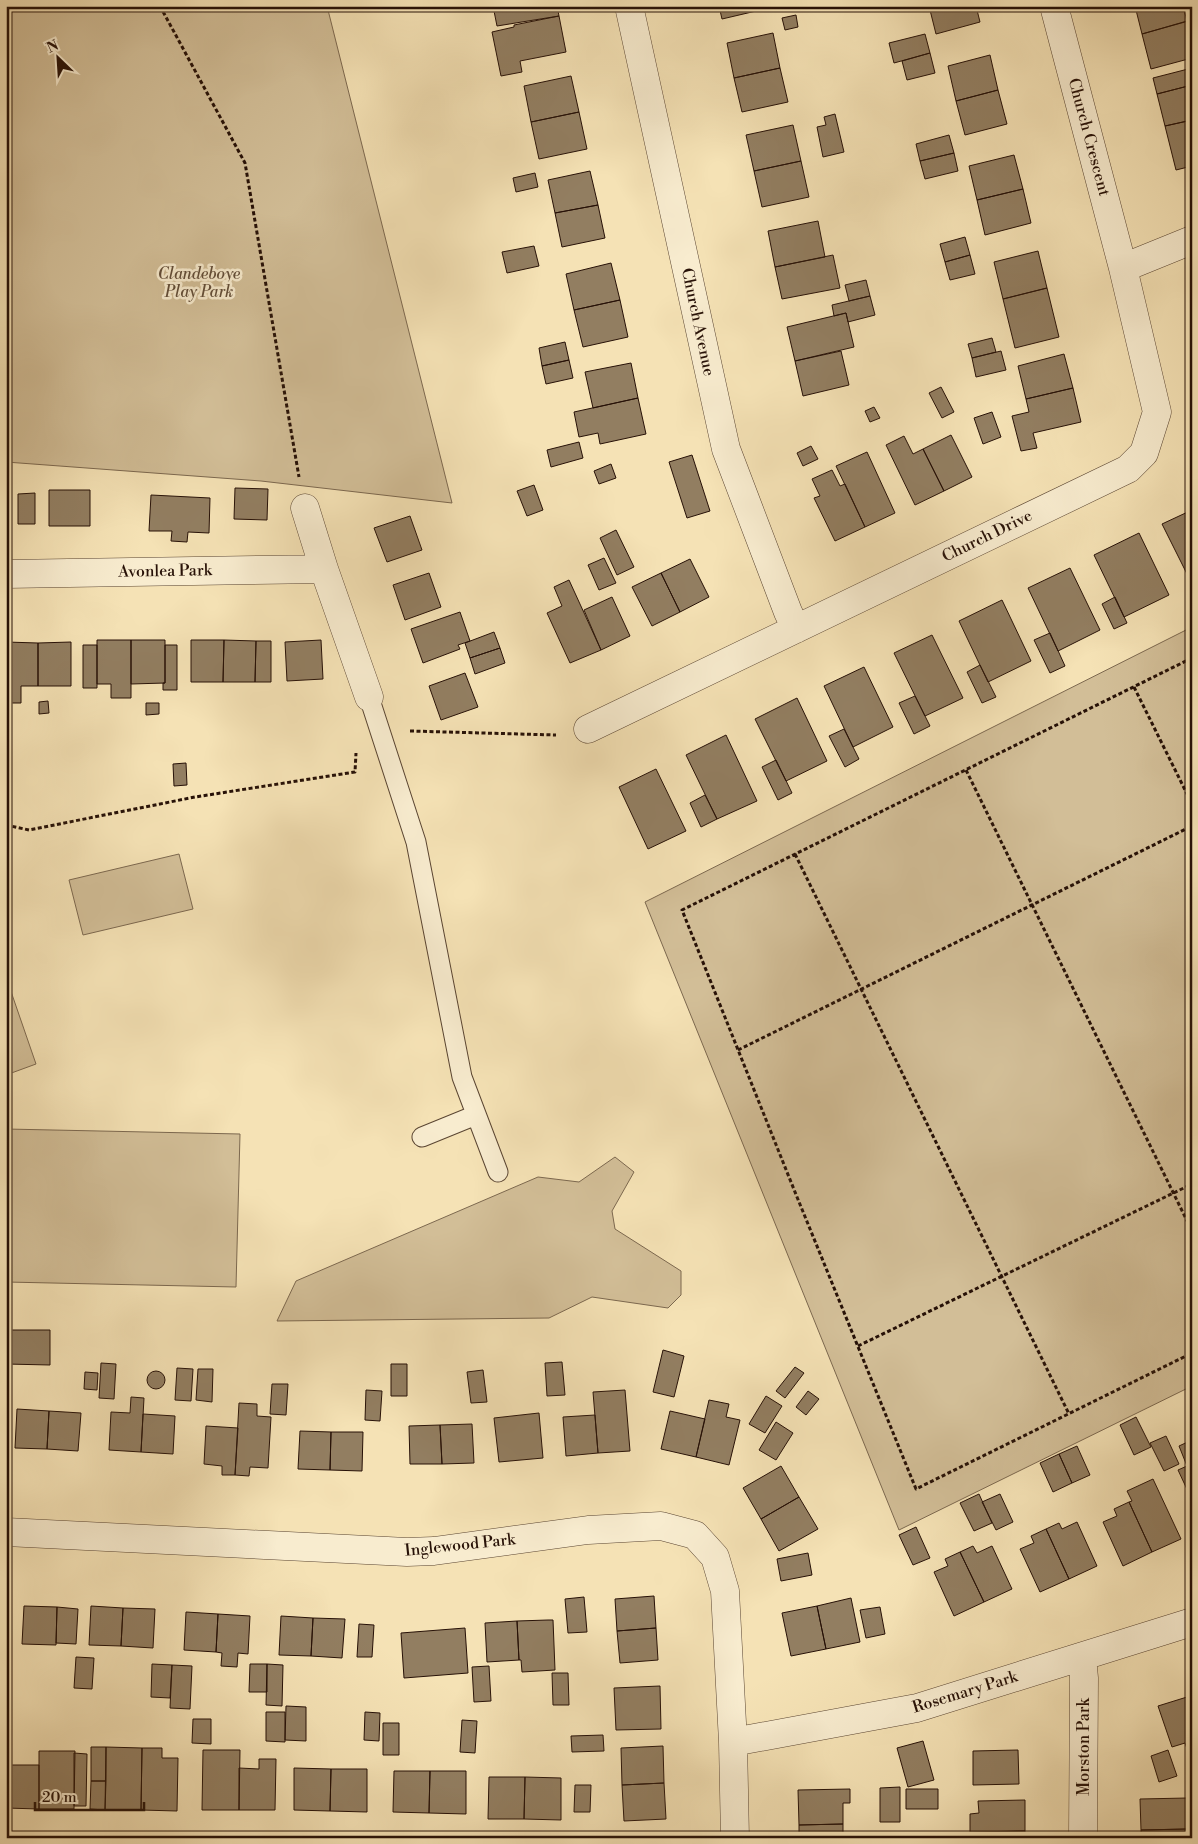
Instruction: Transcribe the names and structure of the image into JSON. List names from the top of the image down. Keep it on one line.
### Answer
{"streets":{"street":["Church Crescent","Church Avenue","Church Drive","Avonlea Park","Inglewood Park","Rosemary Park","Morston Park"]},"crossings":[["Church Crescent","Church Drive"],["Church Avenue","Church Drive"],["Inglewood Park","Rosemary Park"],["Rosemary Park","Morston Park"]],"parks":["Clandeboye Play Park"],"scale_bar":"20 m","north":"top left"}
